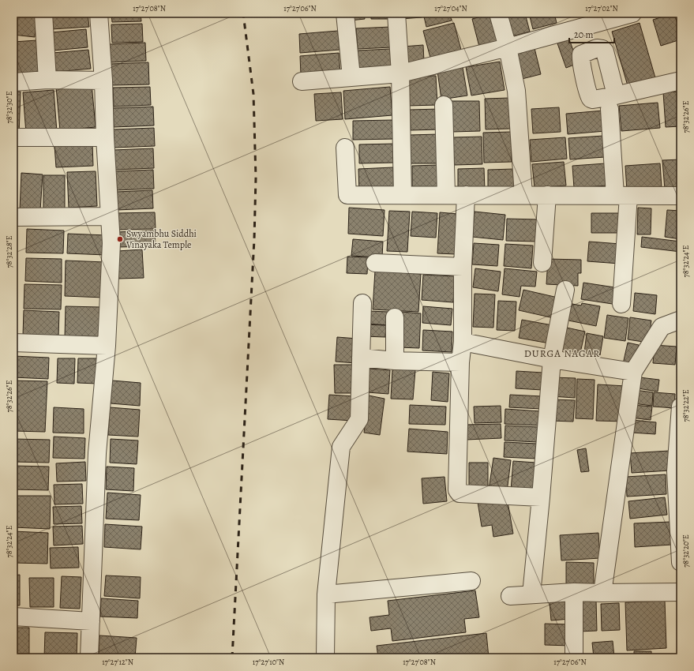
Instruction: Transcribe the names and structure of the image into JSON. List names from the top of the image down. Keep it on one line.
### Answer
{"districts":["DURGA NAGAR"],"places":["Swyambhu Siddhi Vinayaka Temple"],"scale_bar":"20 m","coordinates":["17°27'08\"N","17°27'06\"N","17°27'04\"N","17°27'02\"N","78°32'30\"E","78°32'26\"E","78°32'28\"E","78°32'24\"E","78°32'22\"E","78°32'20\"E","17°27'12\"N","17°27'10\"N"]}
